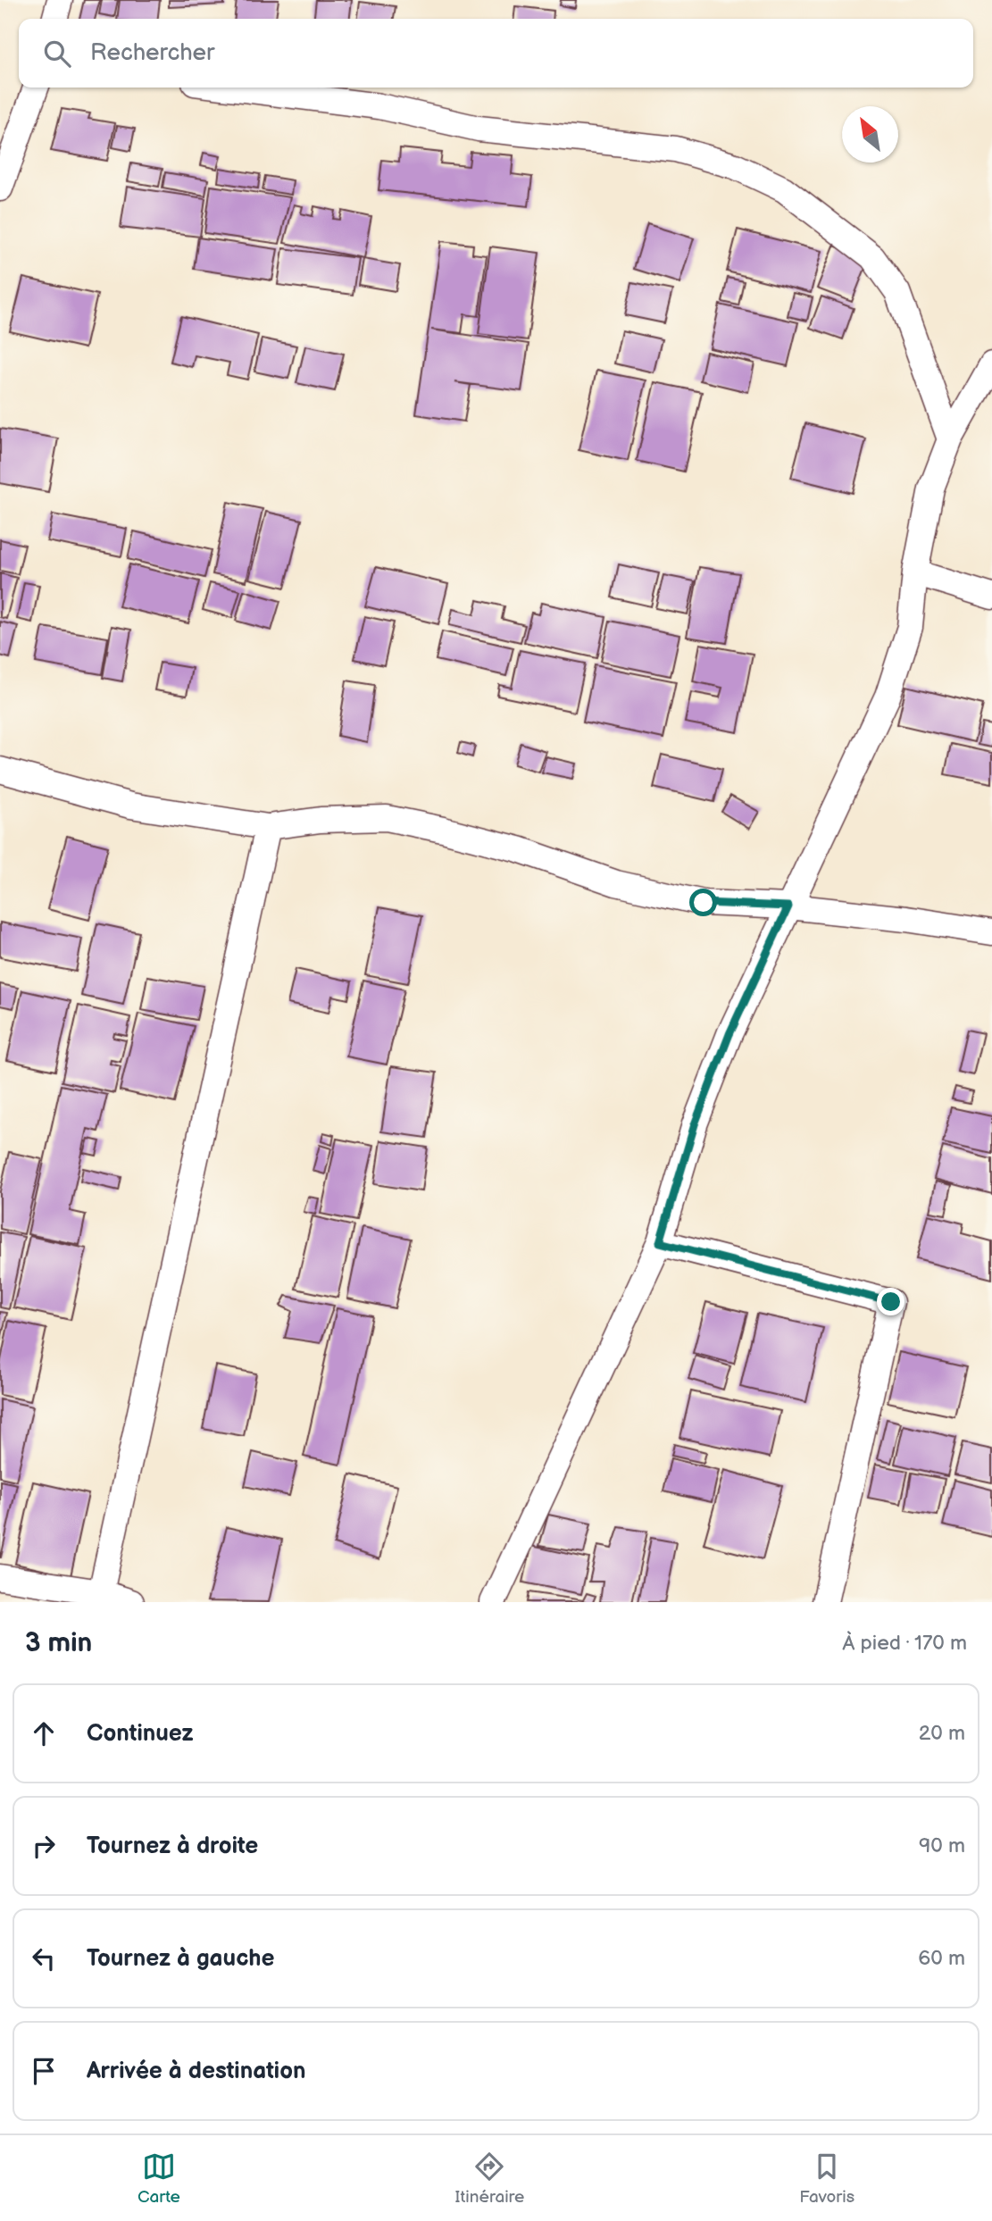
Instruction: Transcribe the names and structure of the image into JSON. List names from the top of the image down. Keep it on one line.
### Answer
{"north":"top left","page":{"search":"Rechercher","heading":["3 min","À pied · 170 m"],"list":[["Continuez","20 m"],["Tournez à droite","90 m"],["Tournez à gauche","60 m"],"Arrivée à destination"],"nav":["Carte","Itinéraire","Favoris"]}}
